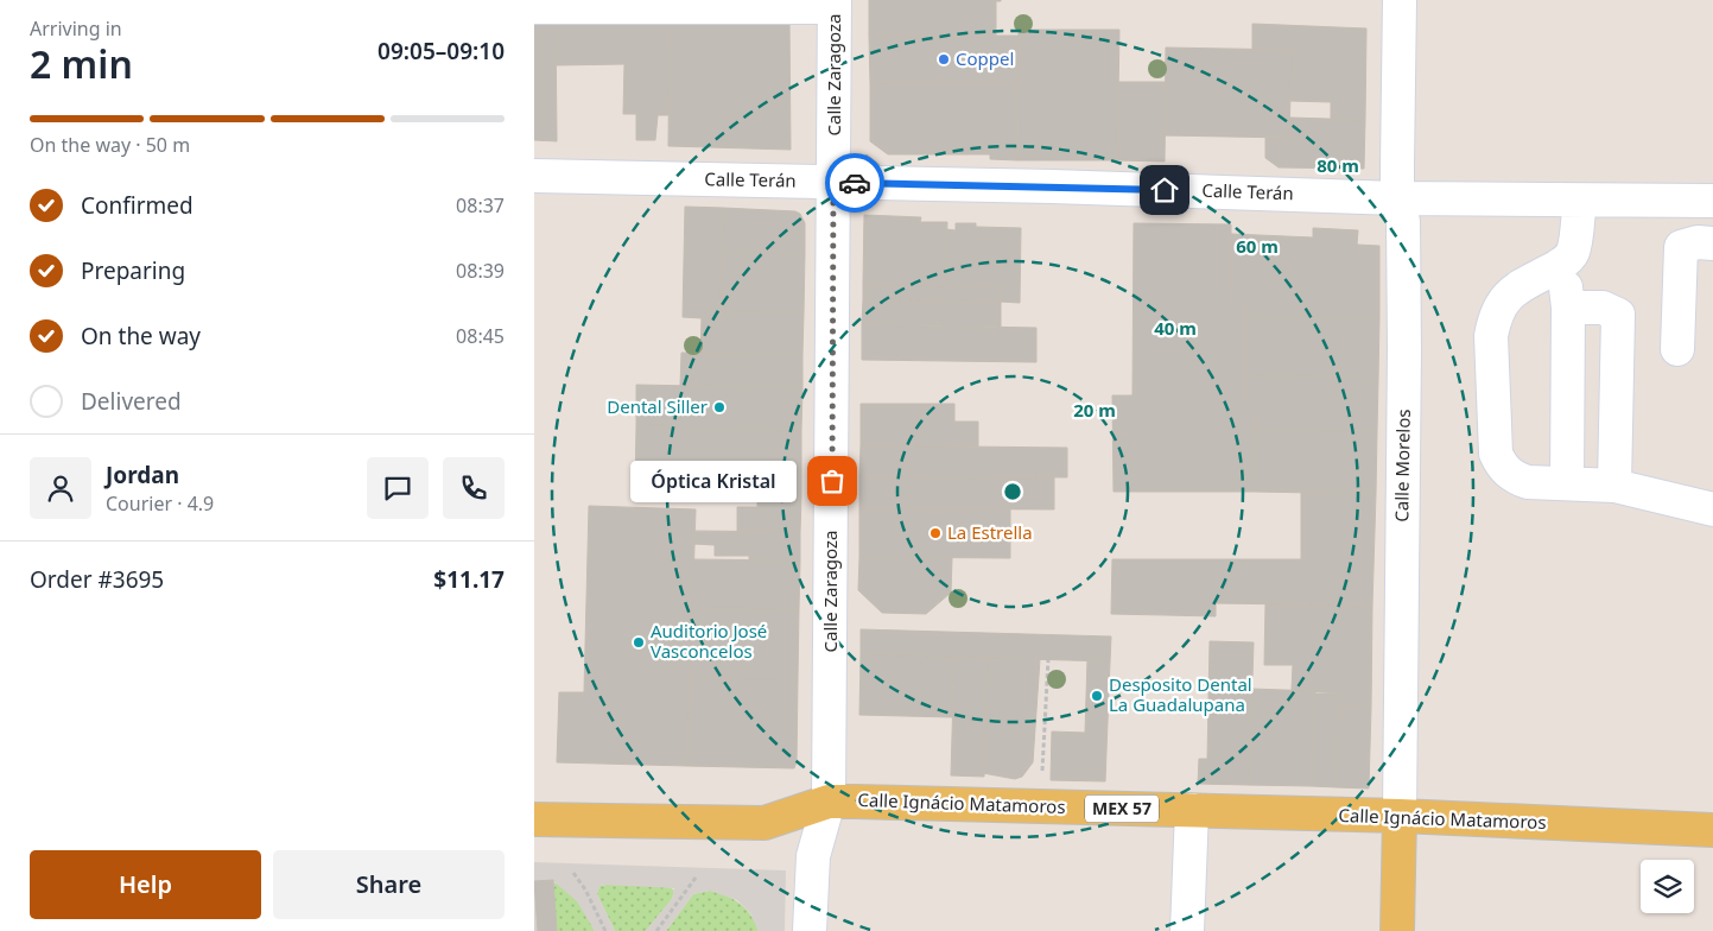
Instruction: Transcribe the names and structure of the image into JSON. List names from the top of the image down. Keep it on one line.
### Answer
{"streets":{"main road":["Calle Morelos","Calle Ignácio Matamoros","MEX 57"],"street":["Calle Zaragoza","Calle Terán"]},"crossings":[["Calle Zaragoza","Calle Terán"],["Calle Zaragoza","Calle Ignácio Matamoros"],["Calle Terán","Calle Morelos"],["Calle Morelos","Calle Ignácio Matamoros"]],"places":["Coppel","Dental Siller","Óptica Kristal","La Estrella","Auditorio José Vasconcelos","Desposito Dental La Guadalupana"],"page":{"heading":["2 min","Arriving in","09:05–09:10"],"panel":["Jordan","Courier · 4.9","Order #3695","$11.17"],"bar":"On the way · 50 m","list":[["Confirmed","08:37"],["Preparing","08:39"],["On the way","08:45"],"Delivered"],"bubble":"Óptica Kristal","buttons":["Help","Share"]},"rings":["80 m","60 m","40 m","20 m"]}
